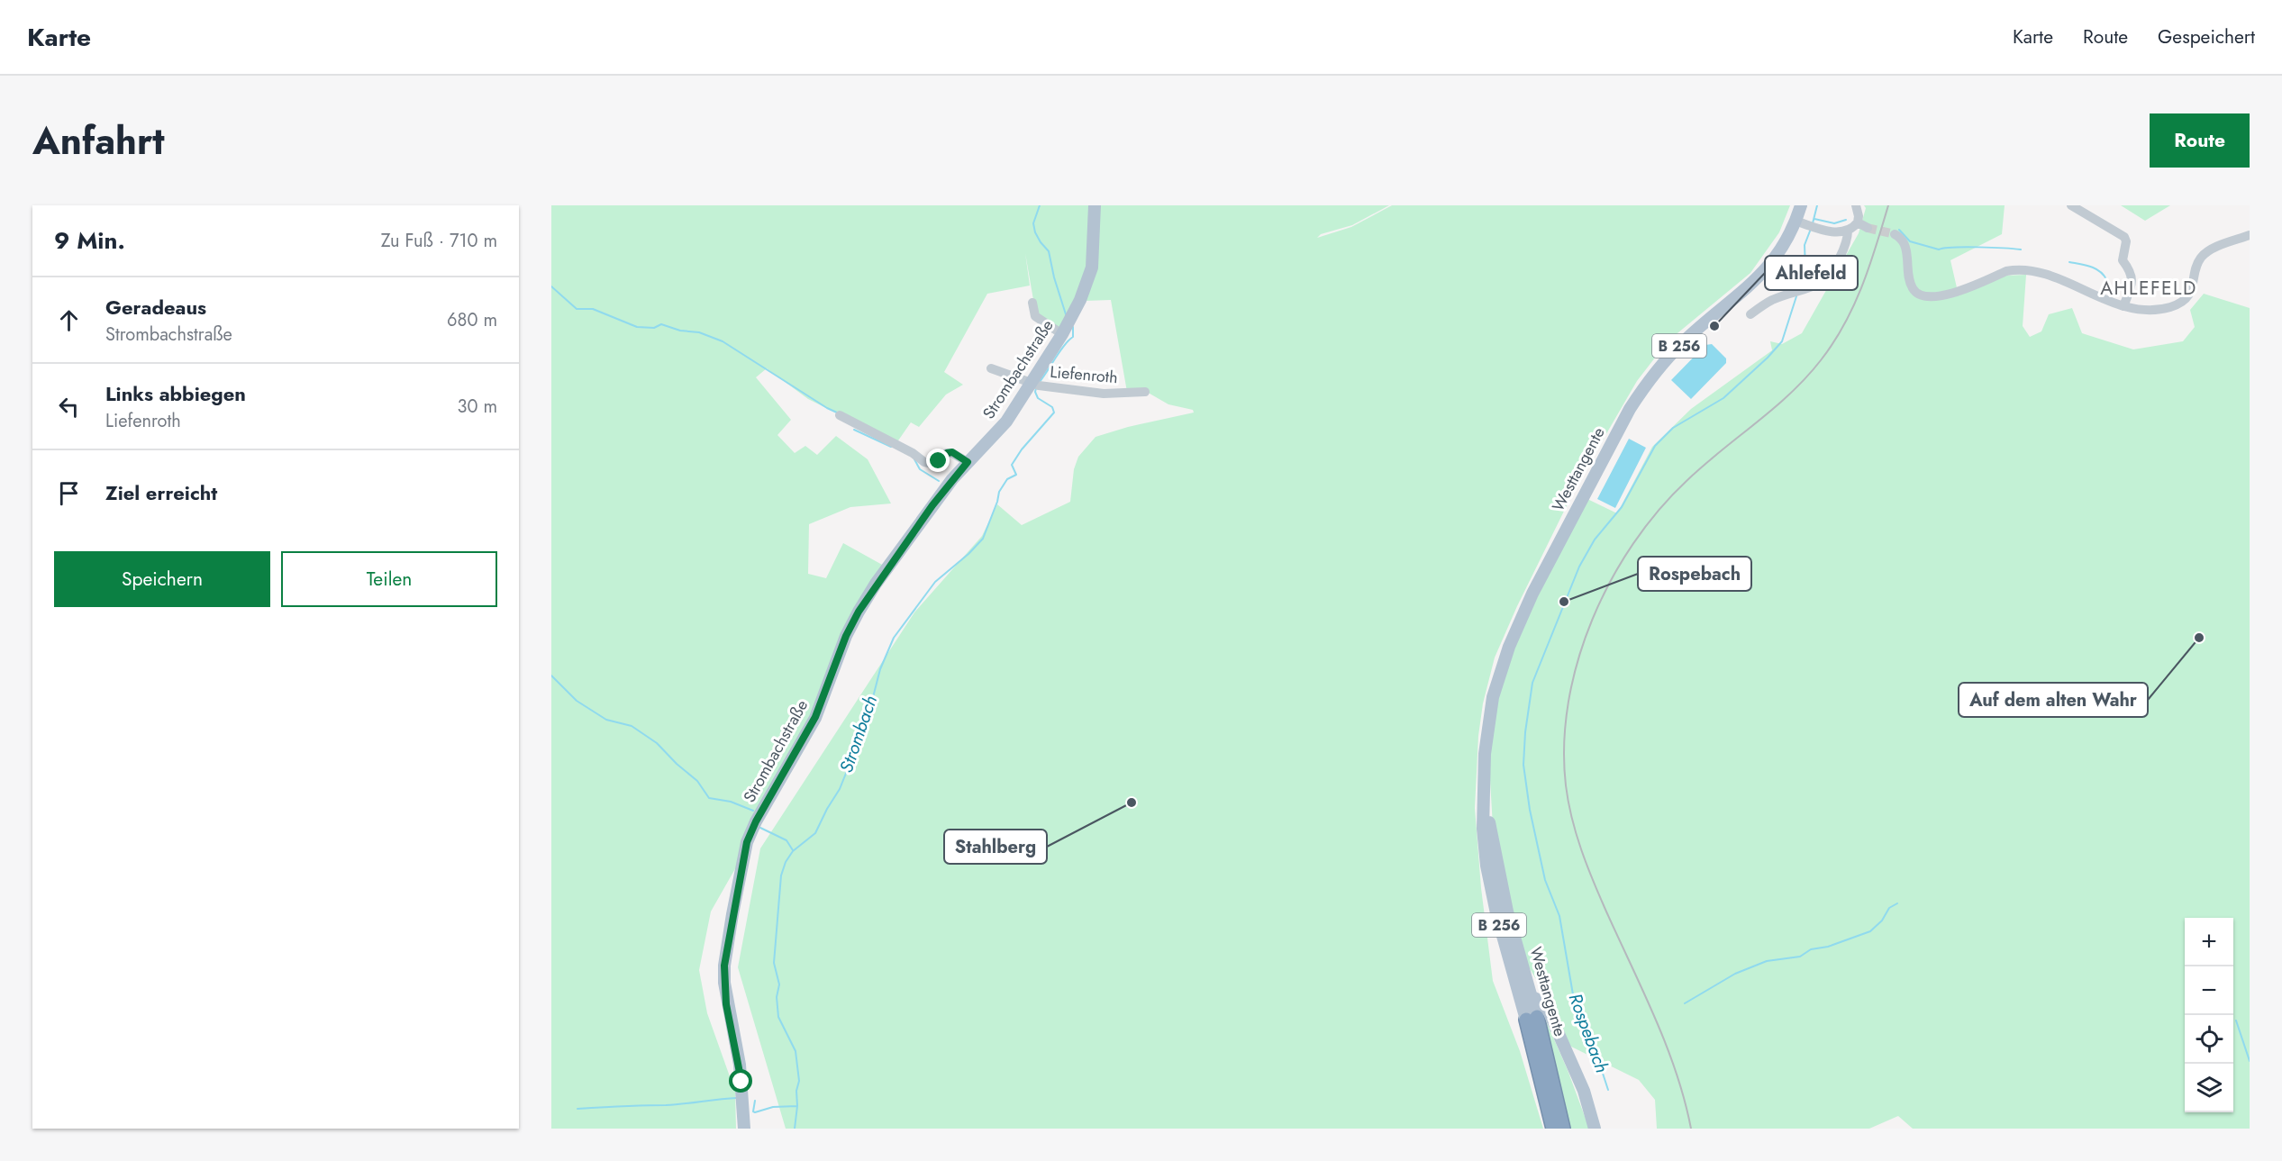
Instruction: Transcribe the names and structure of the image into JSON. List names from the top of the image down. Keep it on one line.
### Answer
{"streets":{"highway":["B 256","Westtangente"],"main road":["Strombachstraße"],"street":["Liefenroth"]},"crossings":[["Strombachstraße","Liefenroth"]],"districts":["AHLEFELD"],"water":["Strombach","Rospebach"],"places":["Ahlefeld","Rospebach","Auf dem alten Wahr","Stahlberg"],"page":{"header":"Karte","nav":["Karte","Route","Gespeichert"],"title":"Anfahrt","buttons":["Route",["Speichern","Teilen"]],"heading":["9 Min.","Zu Fuß · 710 m"],"list":[["Geradeaus","Strombachstraße","680 m"],["Links abbiegen","Liefenroth","30 m"],"Ziel erreicht"],"map_buttons":["+","−"]}}
